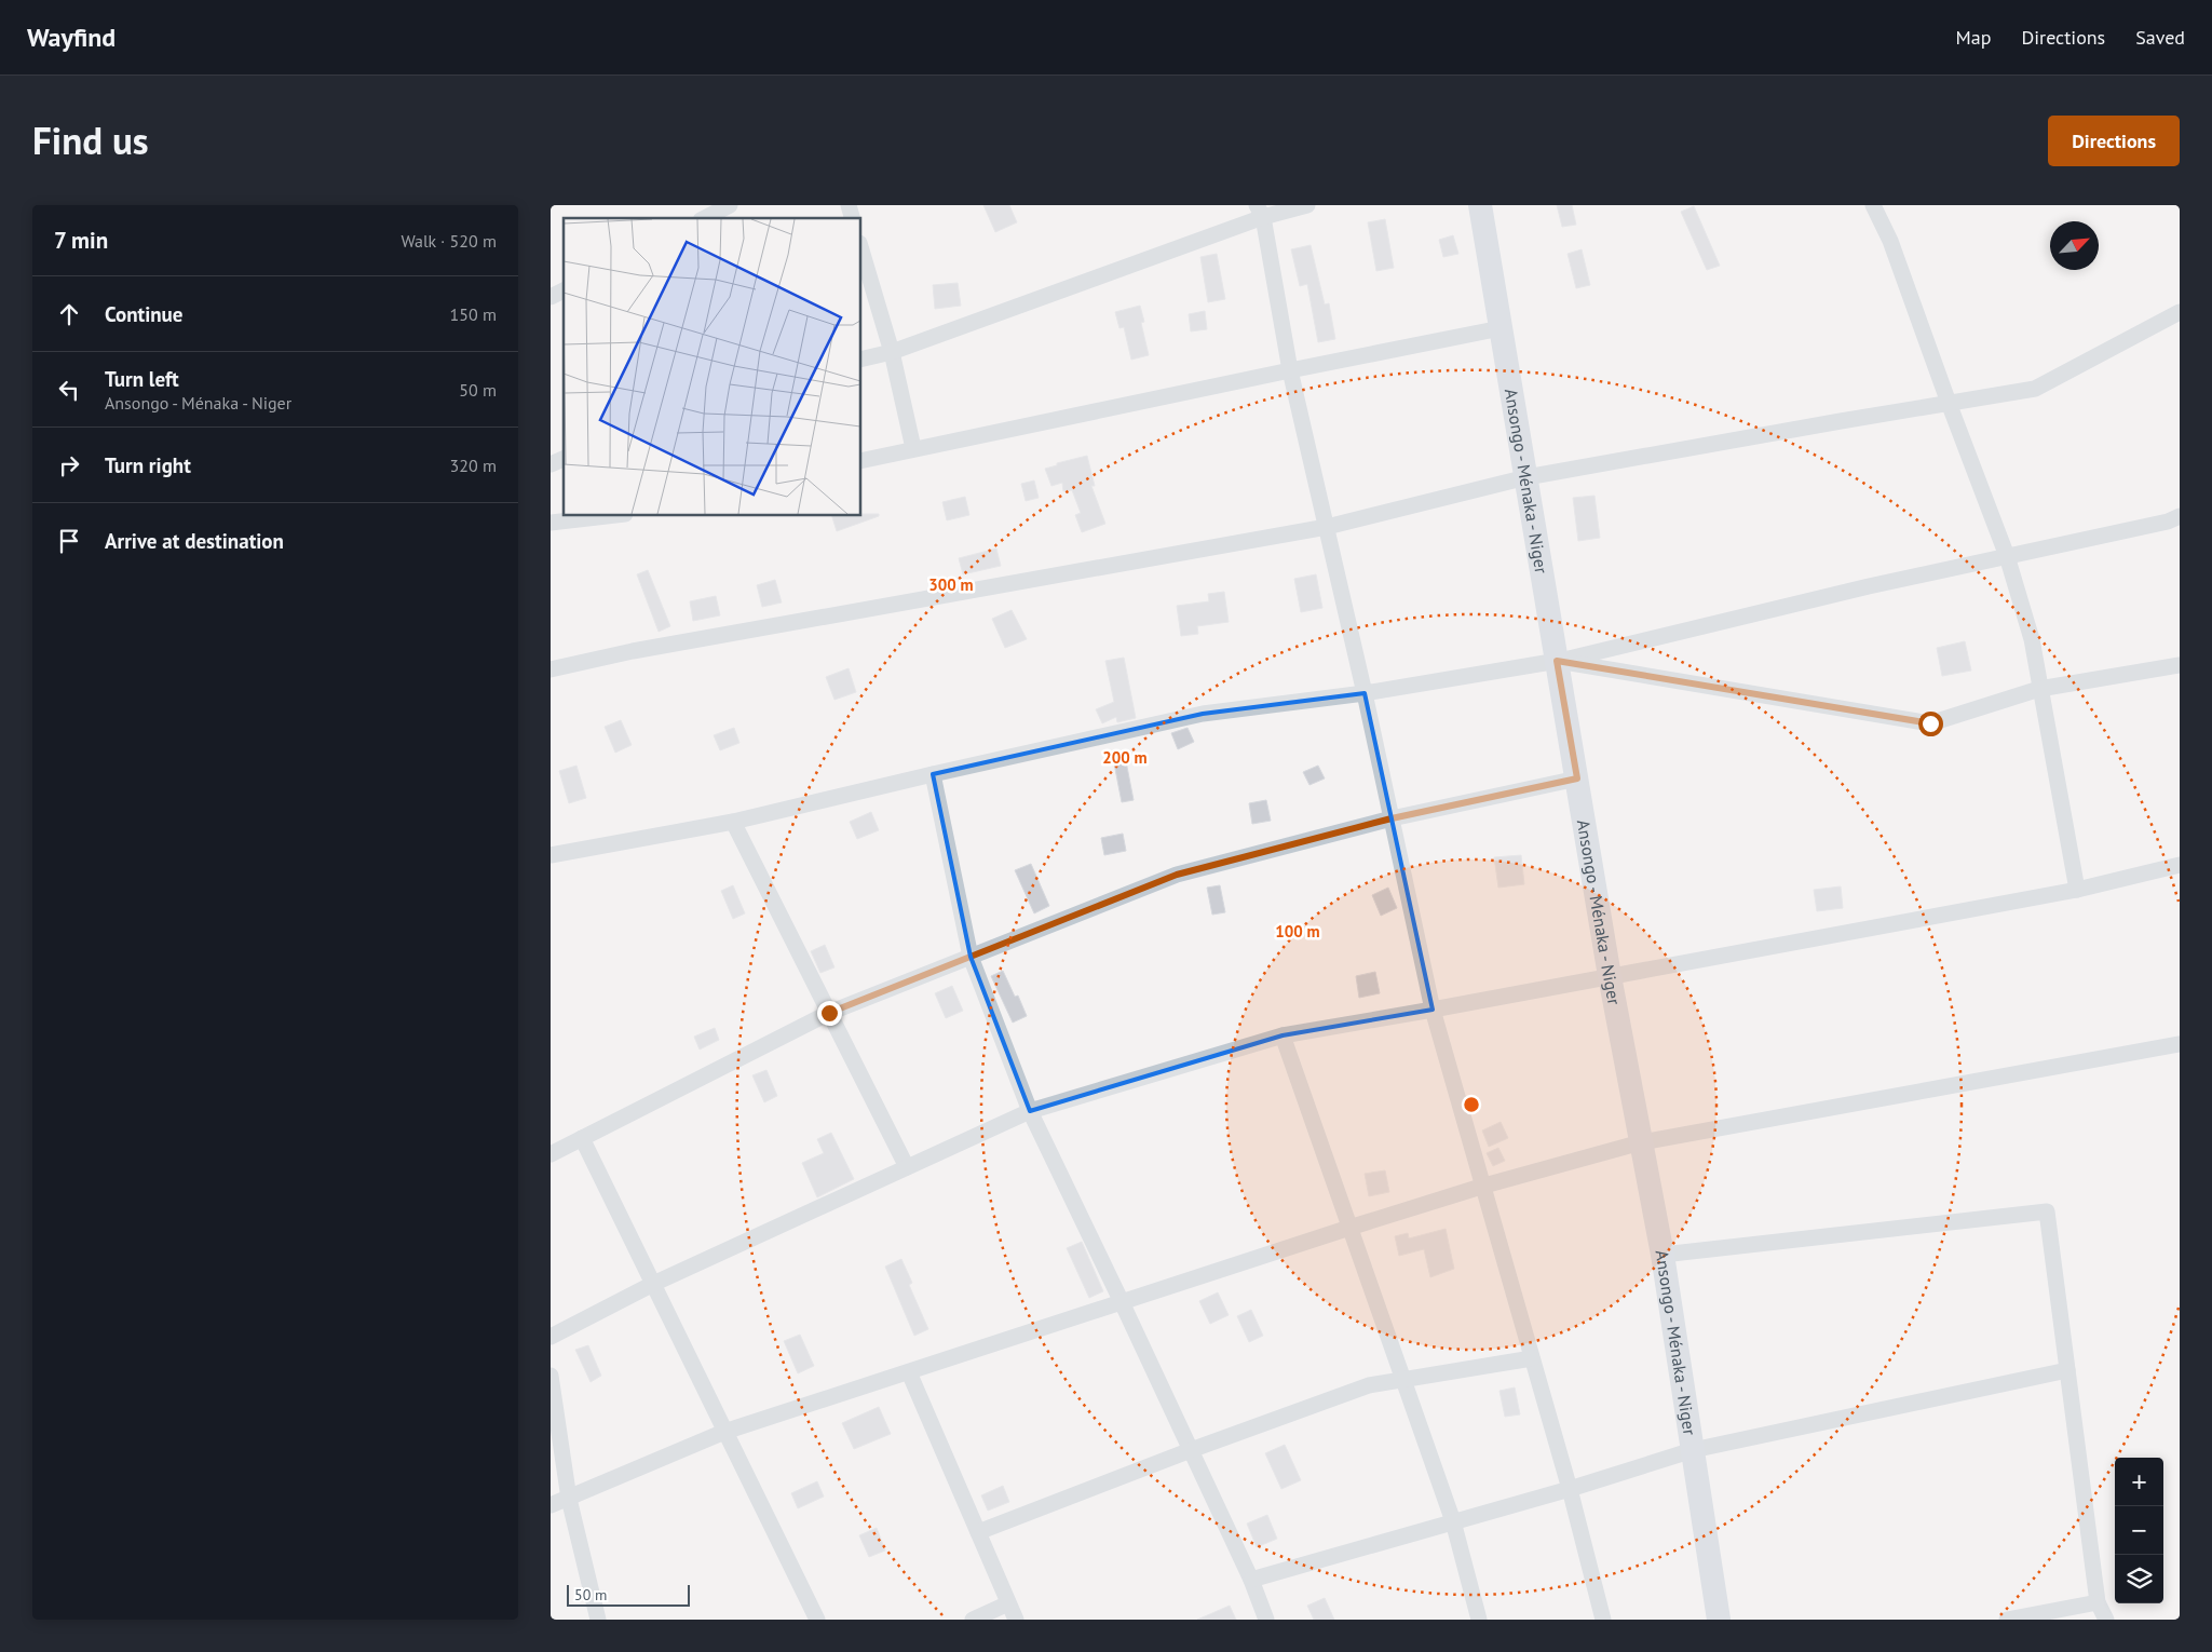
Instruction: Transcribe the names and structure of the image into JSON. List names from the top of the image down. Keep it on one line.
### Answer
{"streets":{"main road":["Ansongo - Ménaka - Niger"]},"scale_bar":"50 m","north":"top right","page":{"header":"Wayfind","nav":["Map","Directions","Saved"],"title":"Find us","buttons":"Directions","heading":["7 min","Walk · 520 m"],"list":[["Continue","150 m"],["Turn left","Ansongo - Ménaka - Niger","50 m"],["Turn right","320 m"],"Arrive at destination"],"map_buttons":["+","−"],"scale":"50 m"},"rings":["300 m","200 m","100 m"]}
